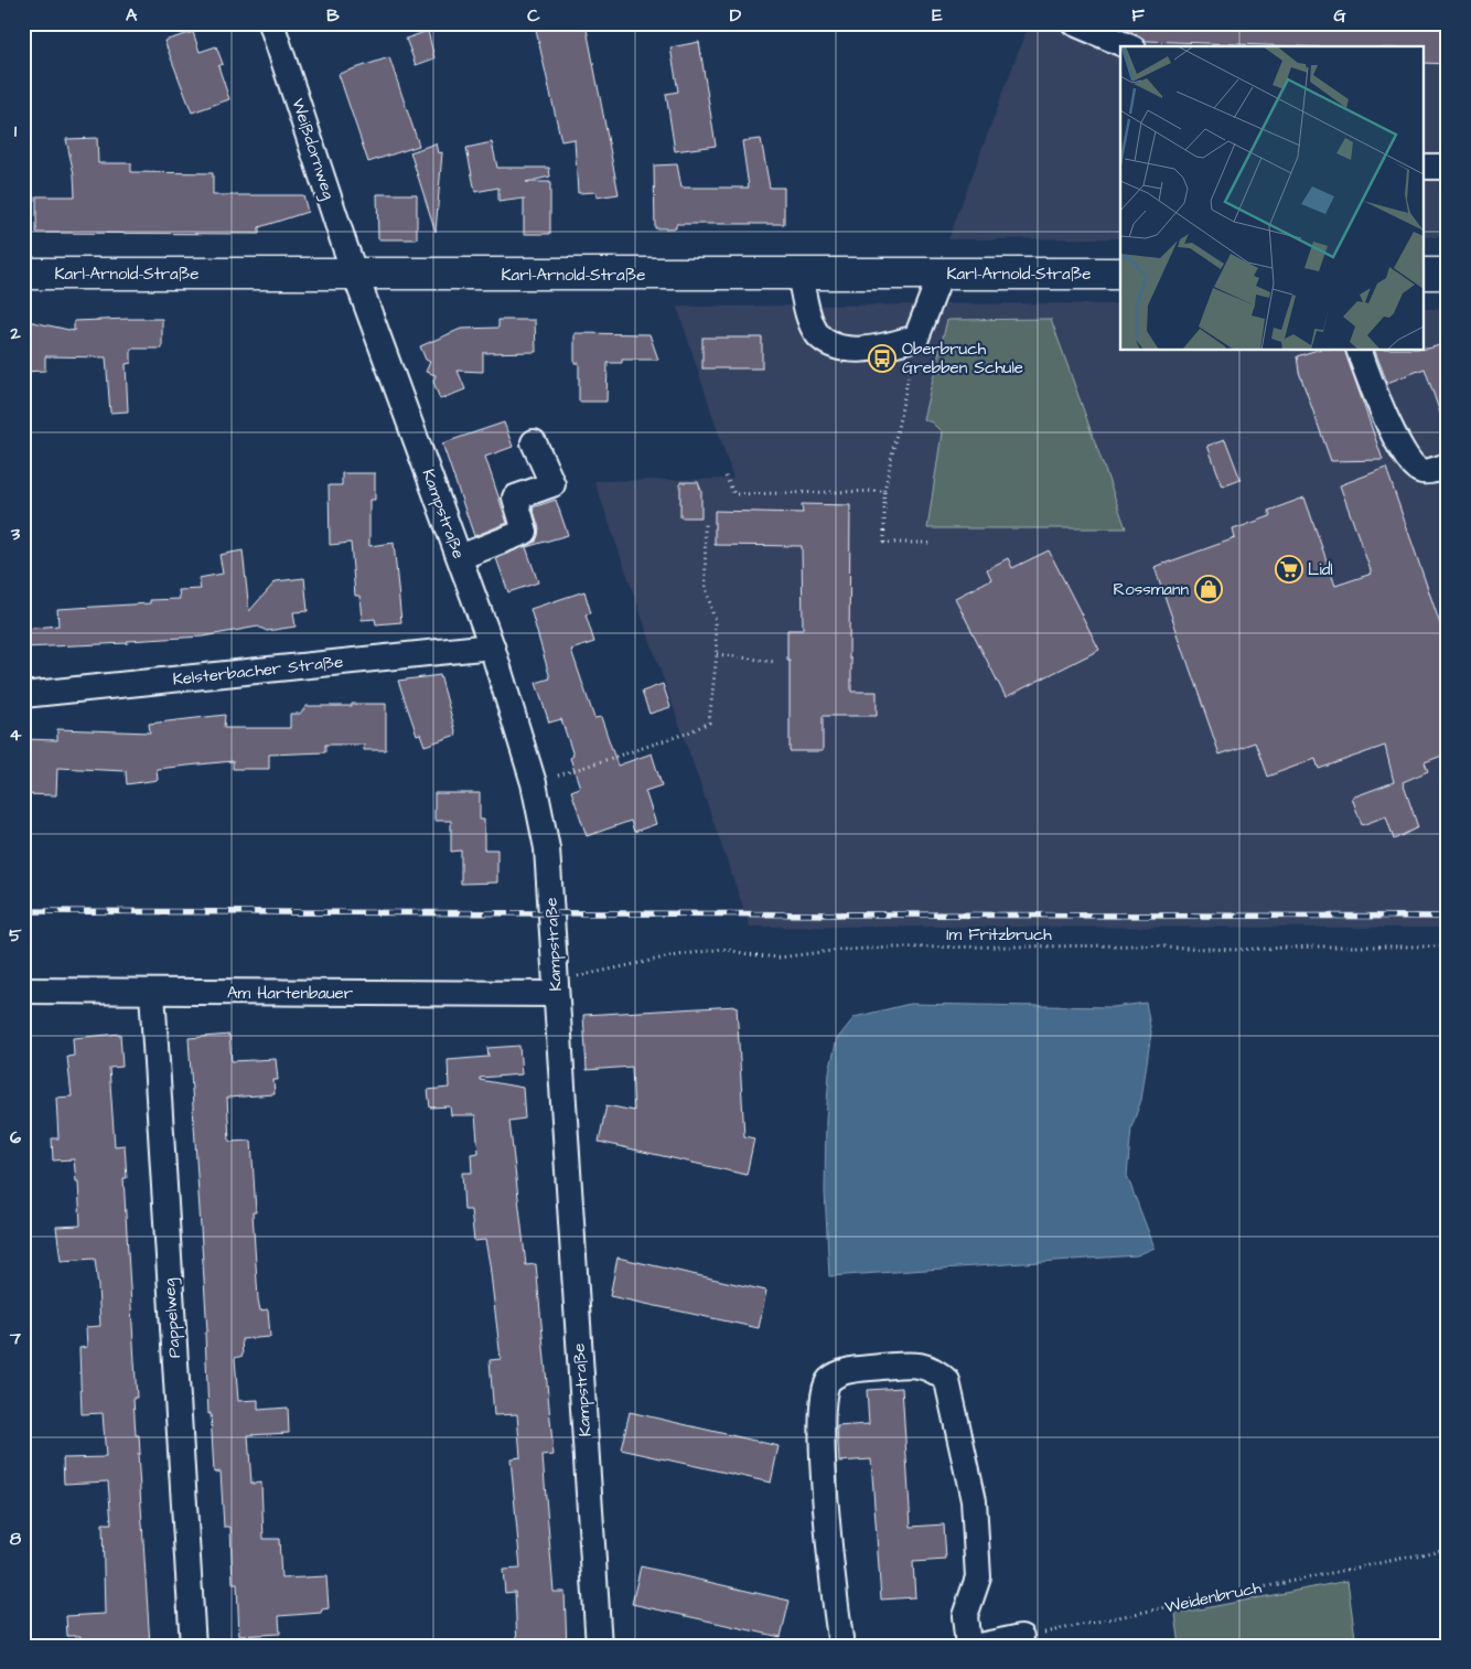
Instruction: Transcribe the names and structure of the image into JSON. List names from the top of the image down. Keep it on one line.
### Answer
{"streets":{"main road":["Karl-Arnold-Straße"],"street":["Weißdornweg","Kampstraße","Kelsterbacher Straße","Am Hartenbauer","Pappelweg"],"path":["Im Fritzbruch","Weidenbruch"]},"crossings":[["Weißdornweg","Karl-Arnold-Straße"],["Weißdornweg","Kampstraße"],["Karl-Arnold-Straße","Kampstraße"],["Kampstraße","Kelsterbacher Straße"],["Kampstraße","Im Fritzbruch"],["Kampstraße","Am Hartenbauer"],["Im Fritzbruch","Am Hartenbauer"],["Am Hartenbauer","Pappelweg"]],"places":{"bus stop":["Oberbruch Grebben Schule"],"supermarket":["Lidl"],"shop":["Rossmann"]},"grid":{"columns":["A","B","C","D","E","F","G"],"rows":["1","2","3","4","5","6","7","8"]}}
